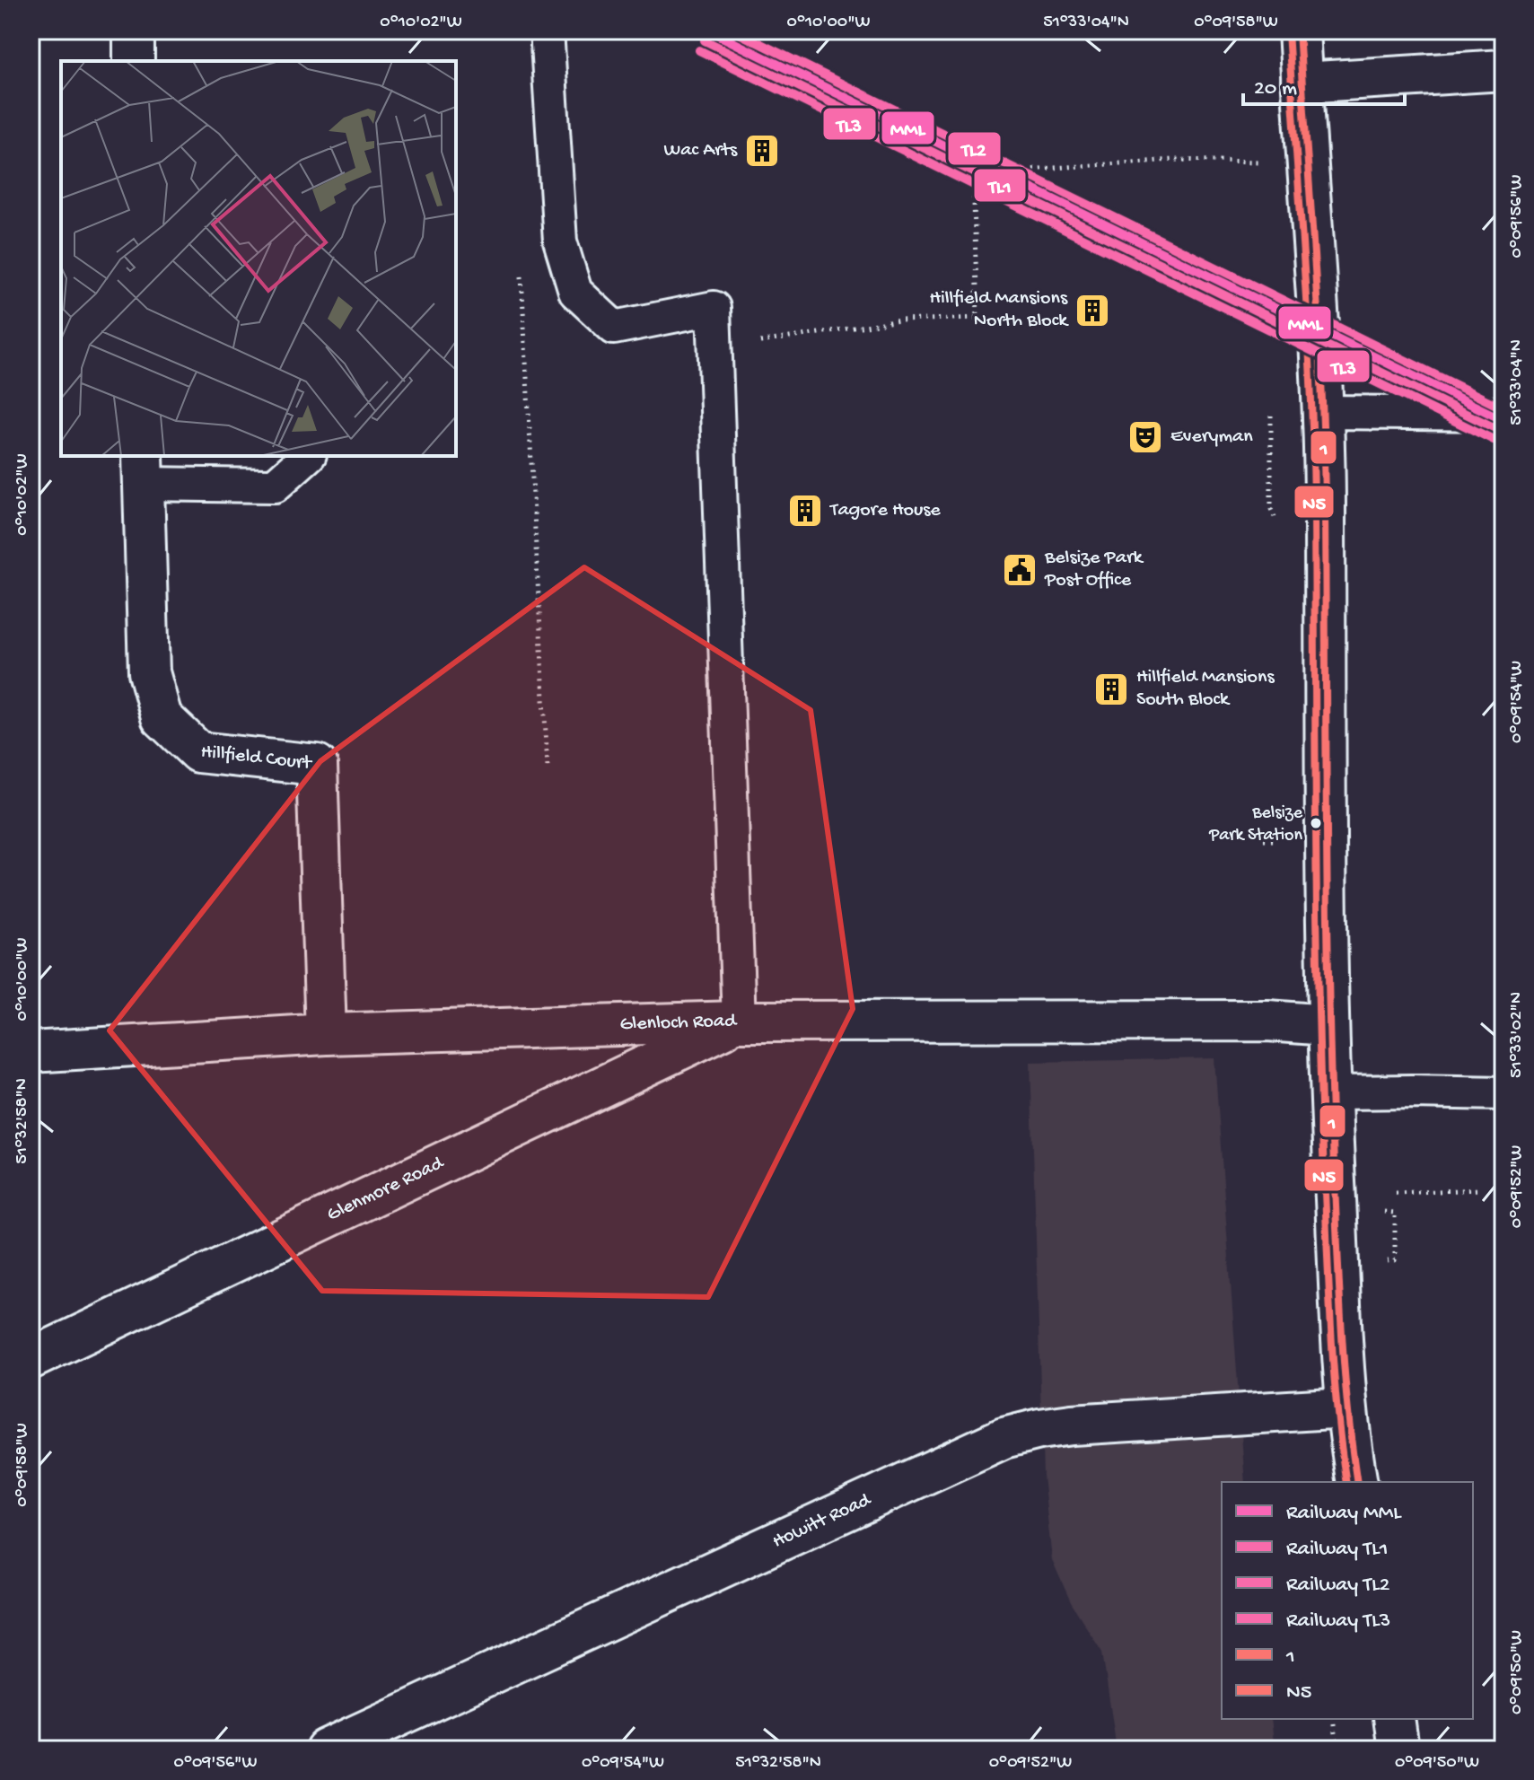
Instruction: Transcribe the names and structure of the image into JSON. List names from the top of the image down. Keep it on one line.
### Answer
{"streets":{"street":["Hillfield Court","Glenloch Road","Glenmore Road","Howitt Road"]},"crossings":[["Hillfield Court","Glenloch Road"],["Glenloch Road","Glenmore Road"]],"places":{"building":["Wac Arts","Hillfield Mansions North Block","Tagore House","Hillfield Mansions South Block"],"theatre":["Everyman"],"public building":["Belsize Park Post Office"],"other":["Belsize Park Station"]},"lines":["rail line MML","rail line TL2","transit line 1","transit line N5","rail line TL1","rail line TL3"],"legend":["Railway MML","Railway TL1","Railway TL2","Railway TL3","1","N5"],"scale_bar":"20 m","coordinates":["0°10'02\"W","0°10'00\"W","51°33'04\"N","0°09'58\"W","0°09'56\"W","0°09'54\"W","51°33'02\"N","51°32'58\"N","0°09'52\"W","0°09'50\"W"]}
